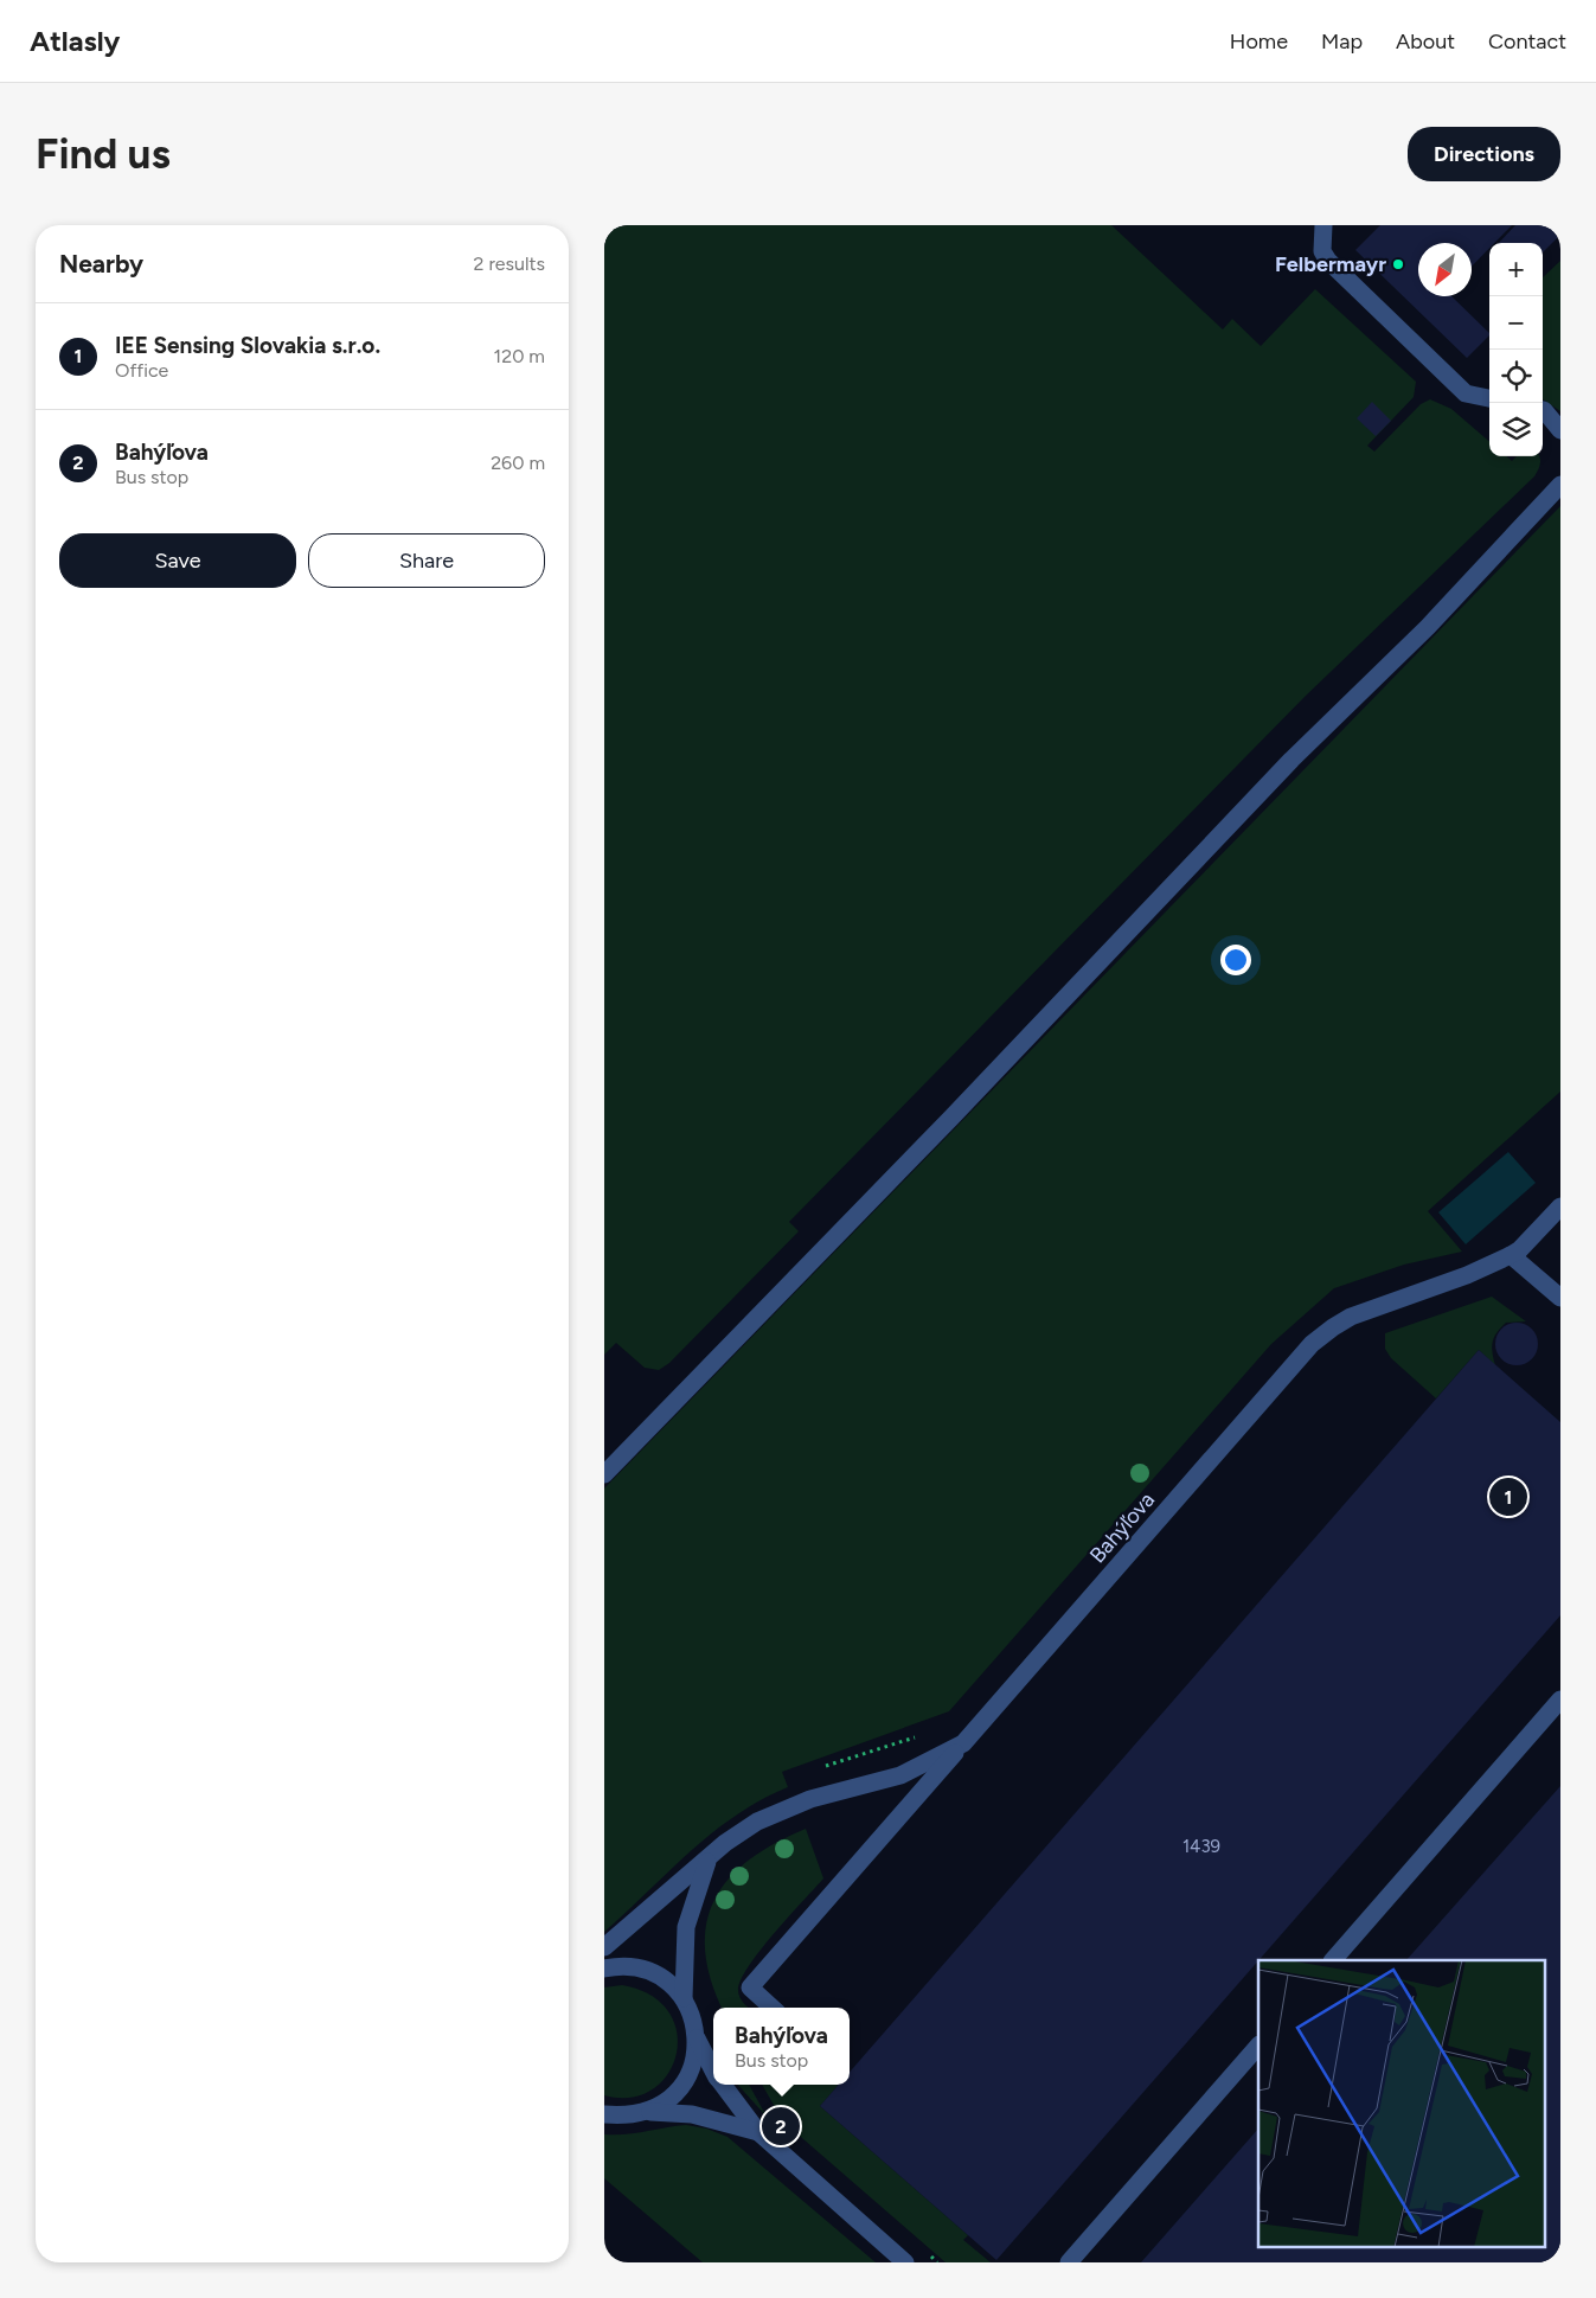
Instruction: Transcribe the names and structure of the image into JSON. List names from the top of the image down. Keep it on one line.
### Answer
{"streets":{"lane":["Bahýľova"]},"places":["Felbermayr"],"house_numbers":["1439"],"north":"bottom left","page":{"header":"Atlasly","nav":["Home","Map","About","Contact"],"buttons":["Directions",["Save","Share"]],"title":"Find us","heading":["Nearby","2 results"],"map_buttons":["+","−"],"list":[{"mark":"1","name":"IEE Sensing Slovakia s.r.o.","note":"Office","value":"120 m"},{"mark":"2","name":"Bahýľova","note":"Bus stop","value":"260 m"}],"pins":["1","2"],"popup":["Bahýľova","Bus stop"]}}
